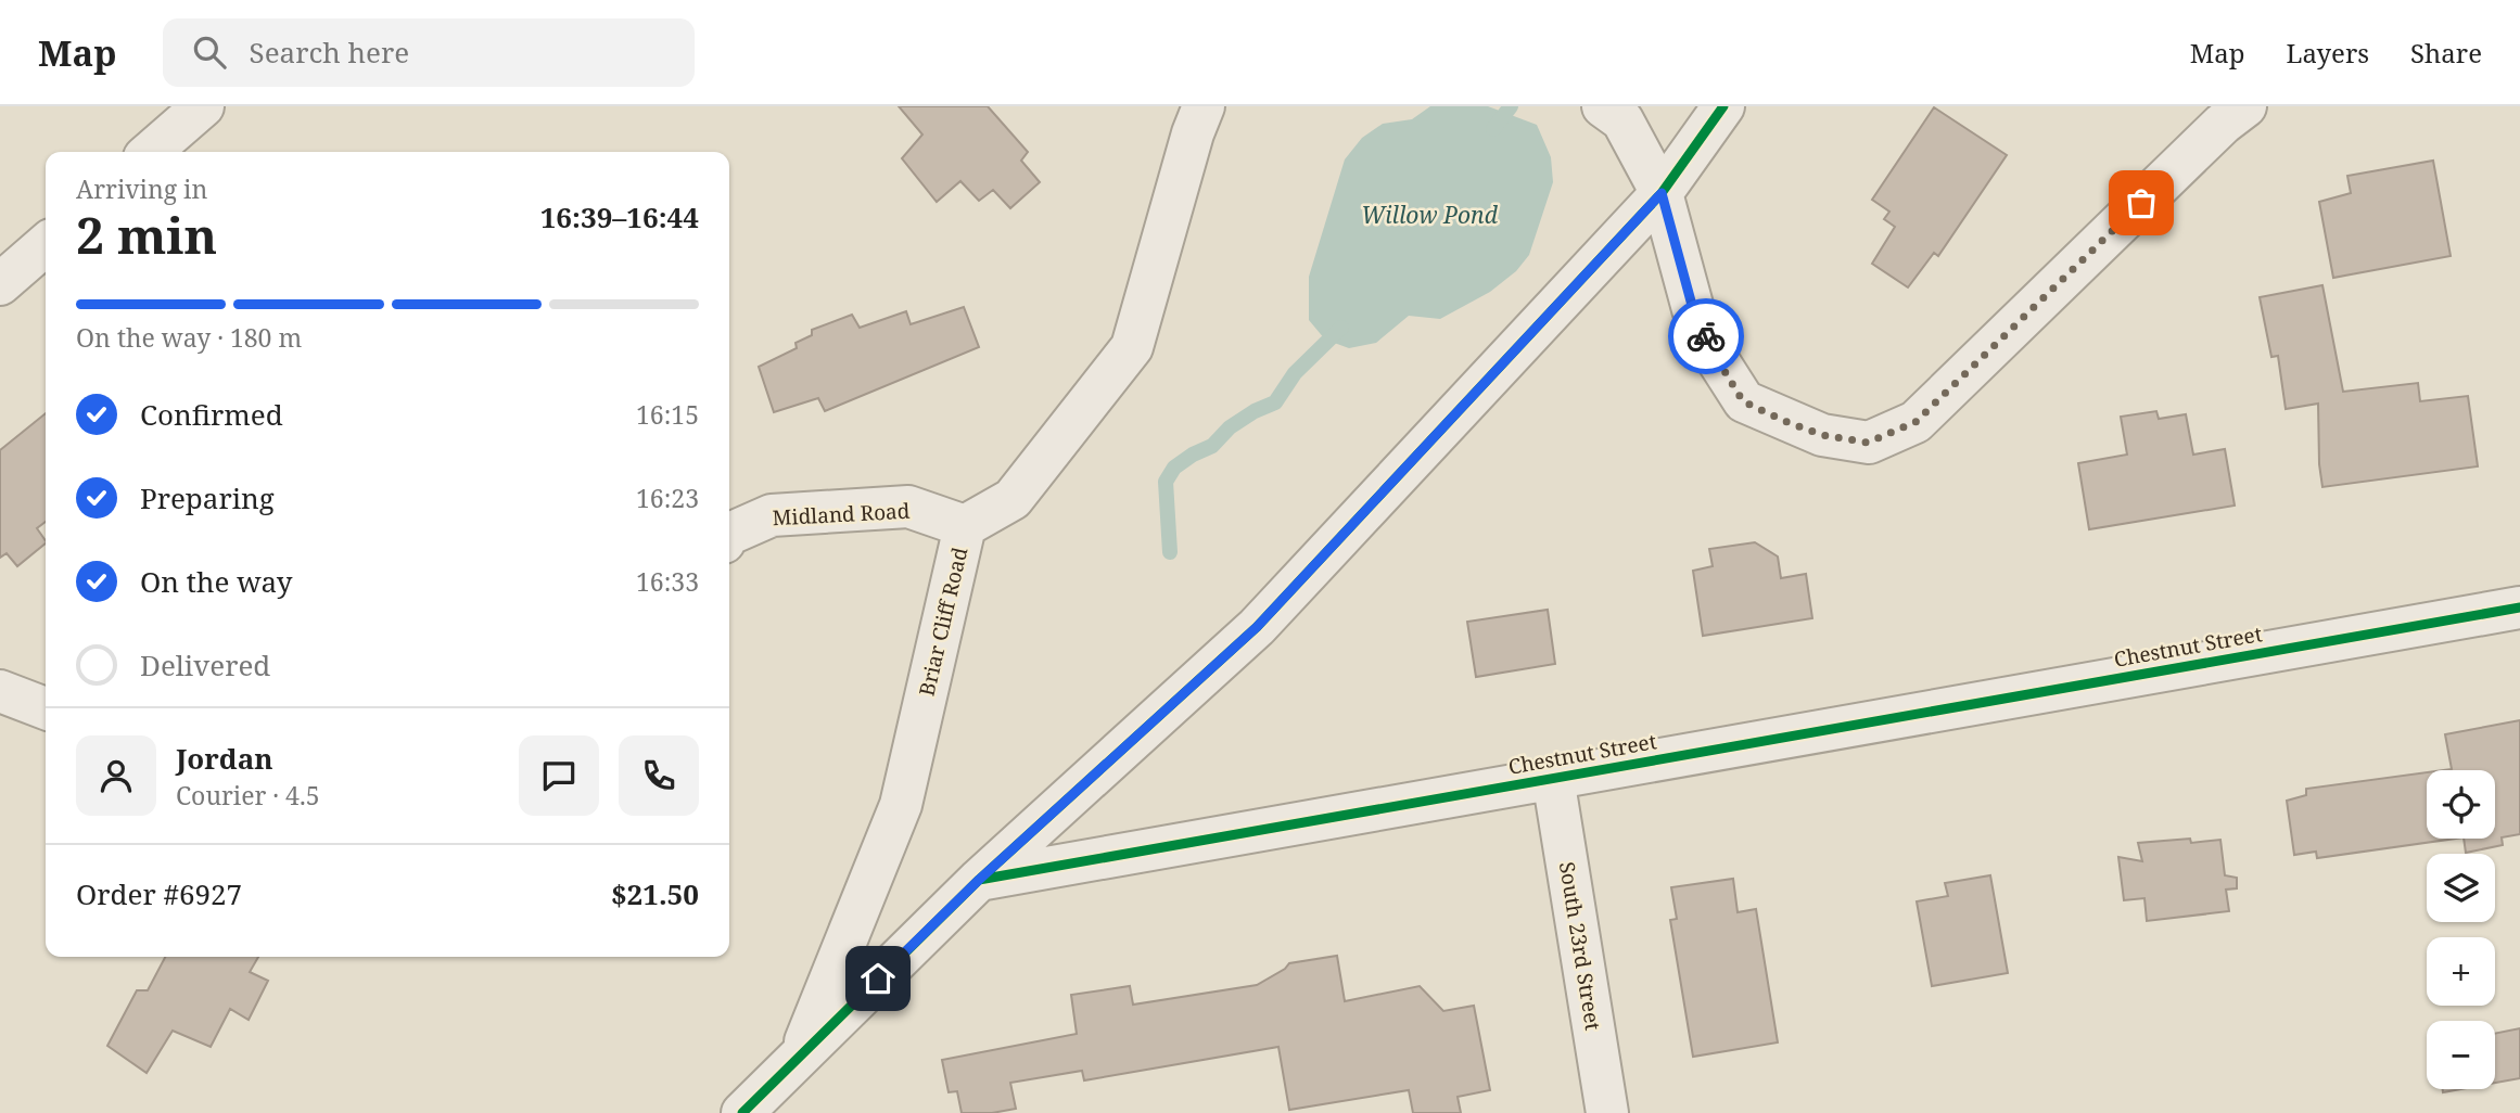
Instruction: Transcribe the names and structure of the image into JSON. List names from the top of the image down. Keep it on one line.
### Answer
{"streets":{"street":["Midland Road","Briar Cliff Road","Chestnut Street","South 23rd Street"]},"crossings":[["Midland Road","Briar Cliff Road"],["Chestnut Street","South 23rd Street"]],"water":["Willow Pond"],"page":{"header":"Map","search":"Search here","nav":["Map","Layers","Share"],"heading":["2 min","Arriving in","16:39–16:44"],"panel":["Jordan","Courier · 4.5","Order #6927","$21.50"],"bar":"On the way · 180 m","list":[["Confirmed","16:15"],["Preparing","16:23"],["On the way","16:33"],"Delivered"],"map_buttons":["+","−"]}}
